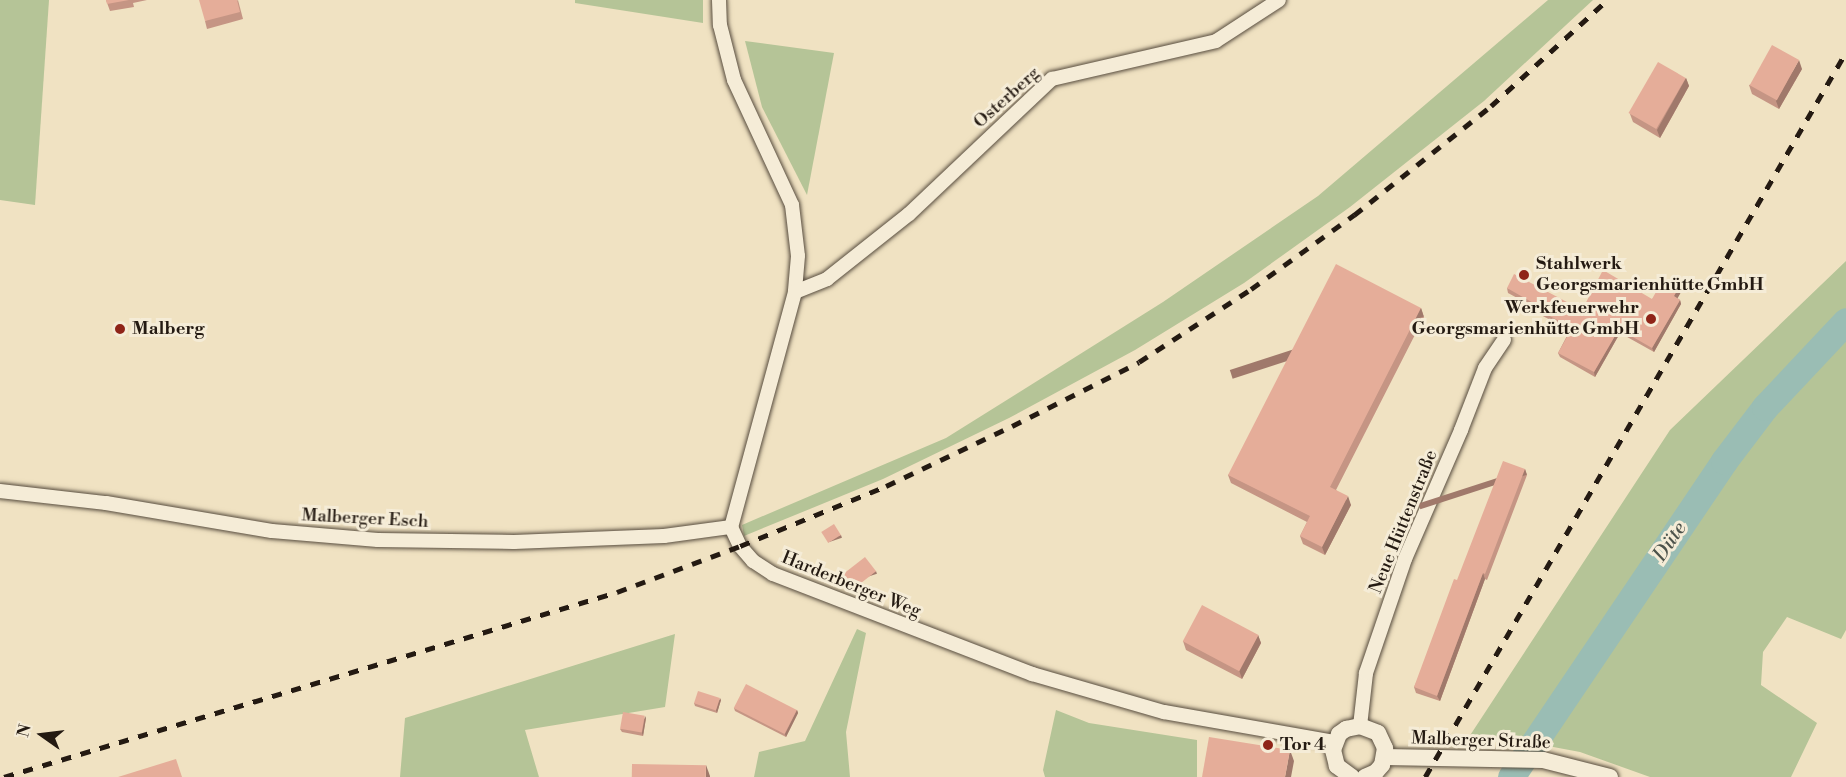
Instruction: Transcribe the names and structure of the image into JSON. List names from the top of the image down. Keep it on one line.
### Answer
{"streets":{"street":["Osterberg","Malberger Esch","Neue Hüttenstraße","Harderberger Weg","Malberger Straße"]},"crossings":[["Malberger Esch","Harderberger Weg"]],"water":["Düte"],"places":["Stahlwerk Georgsmarienhütte GmbH","Werkfeuerwehr Georgsmarienhütte GmbH","Malberg","Tor 4"],"north":"left"}
